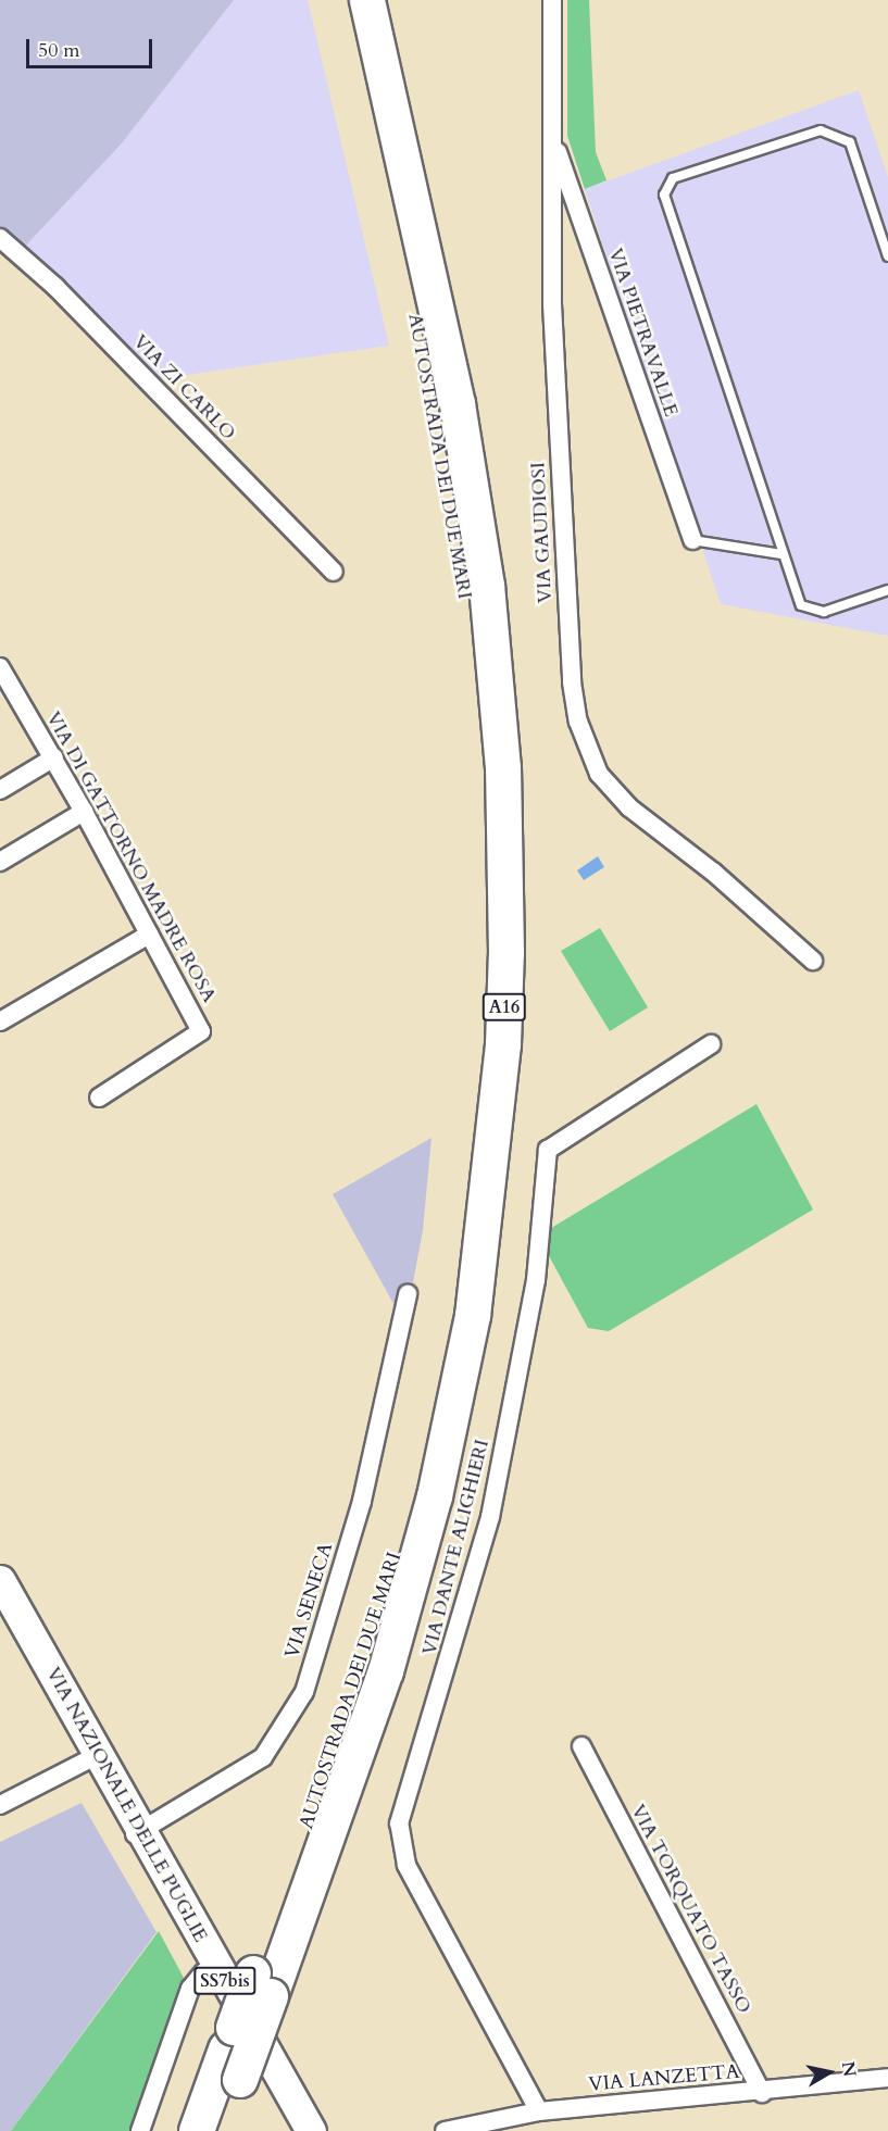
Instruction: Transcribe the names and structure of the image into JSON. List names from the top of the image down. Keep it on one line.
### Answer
{"streets":{"highway":["AUTOSTRADA DEI DUE MARI","A16"],"main road":["VIA NAZIONALE DELLE PUGLIE","SS7bis"],"street":["VIA PIETRAVALLE","VIA ZI CARLO","VIA GAUDIOSI","VIA DI GATTORNO MADRE ROSA","VIA DANTE ALIGHIERI","VIA SENECA","VIA TORQUATO TASSO","VIA LANZETTA"]},"crossings":[["VIA PIETRAVALLE","VIA GAUDIOSI"],["VIA DANTE ALIGHIERI","VIA LANZETTA"],["VIA SENECA","VIA NAZIONALE DELLE PUGLIE"],["VIA TORQUATO TASSO","VIA LANZETTA"]],"scale_bar":"50 m","north":"right"}
